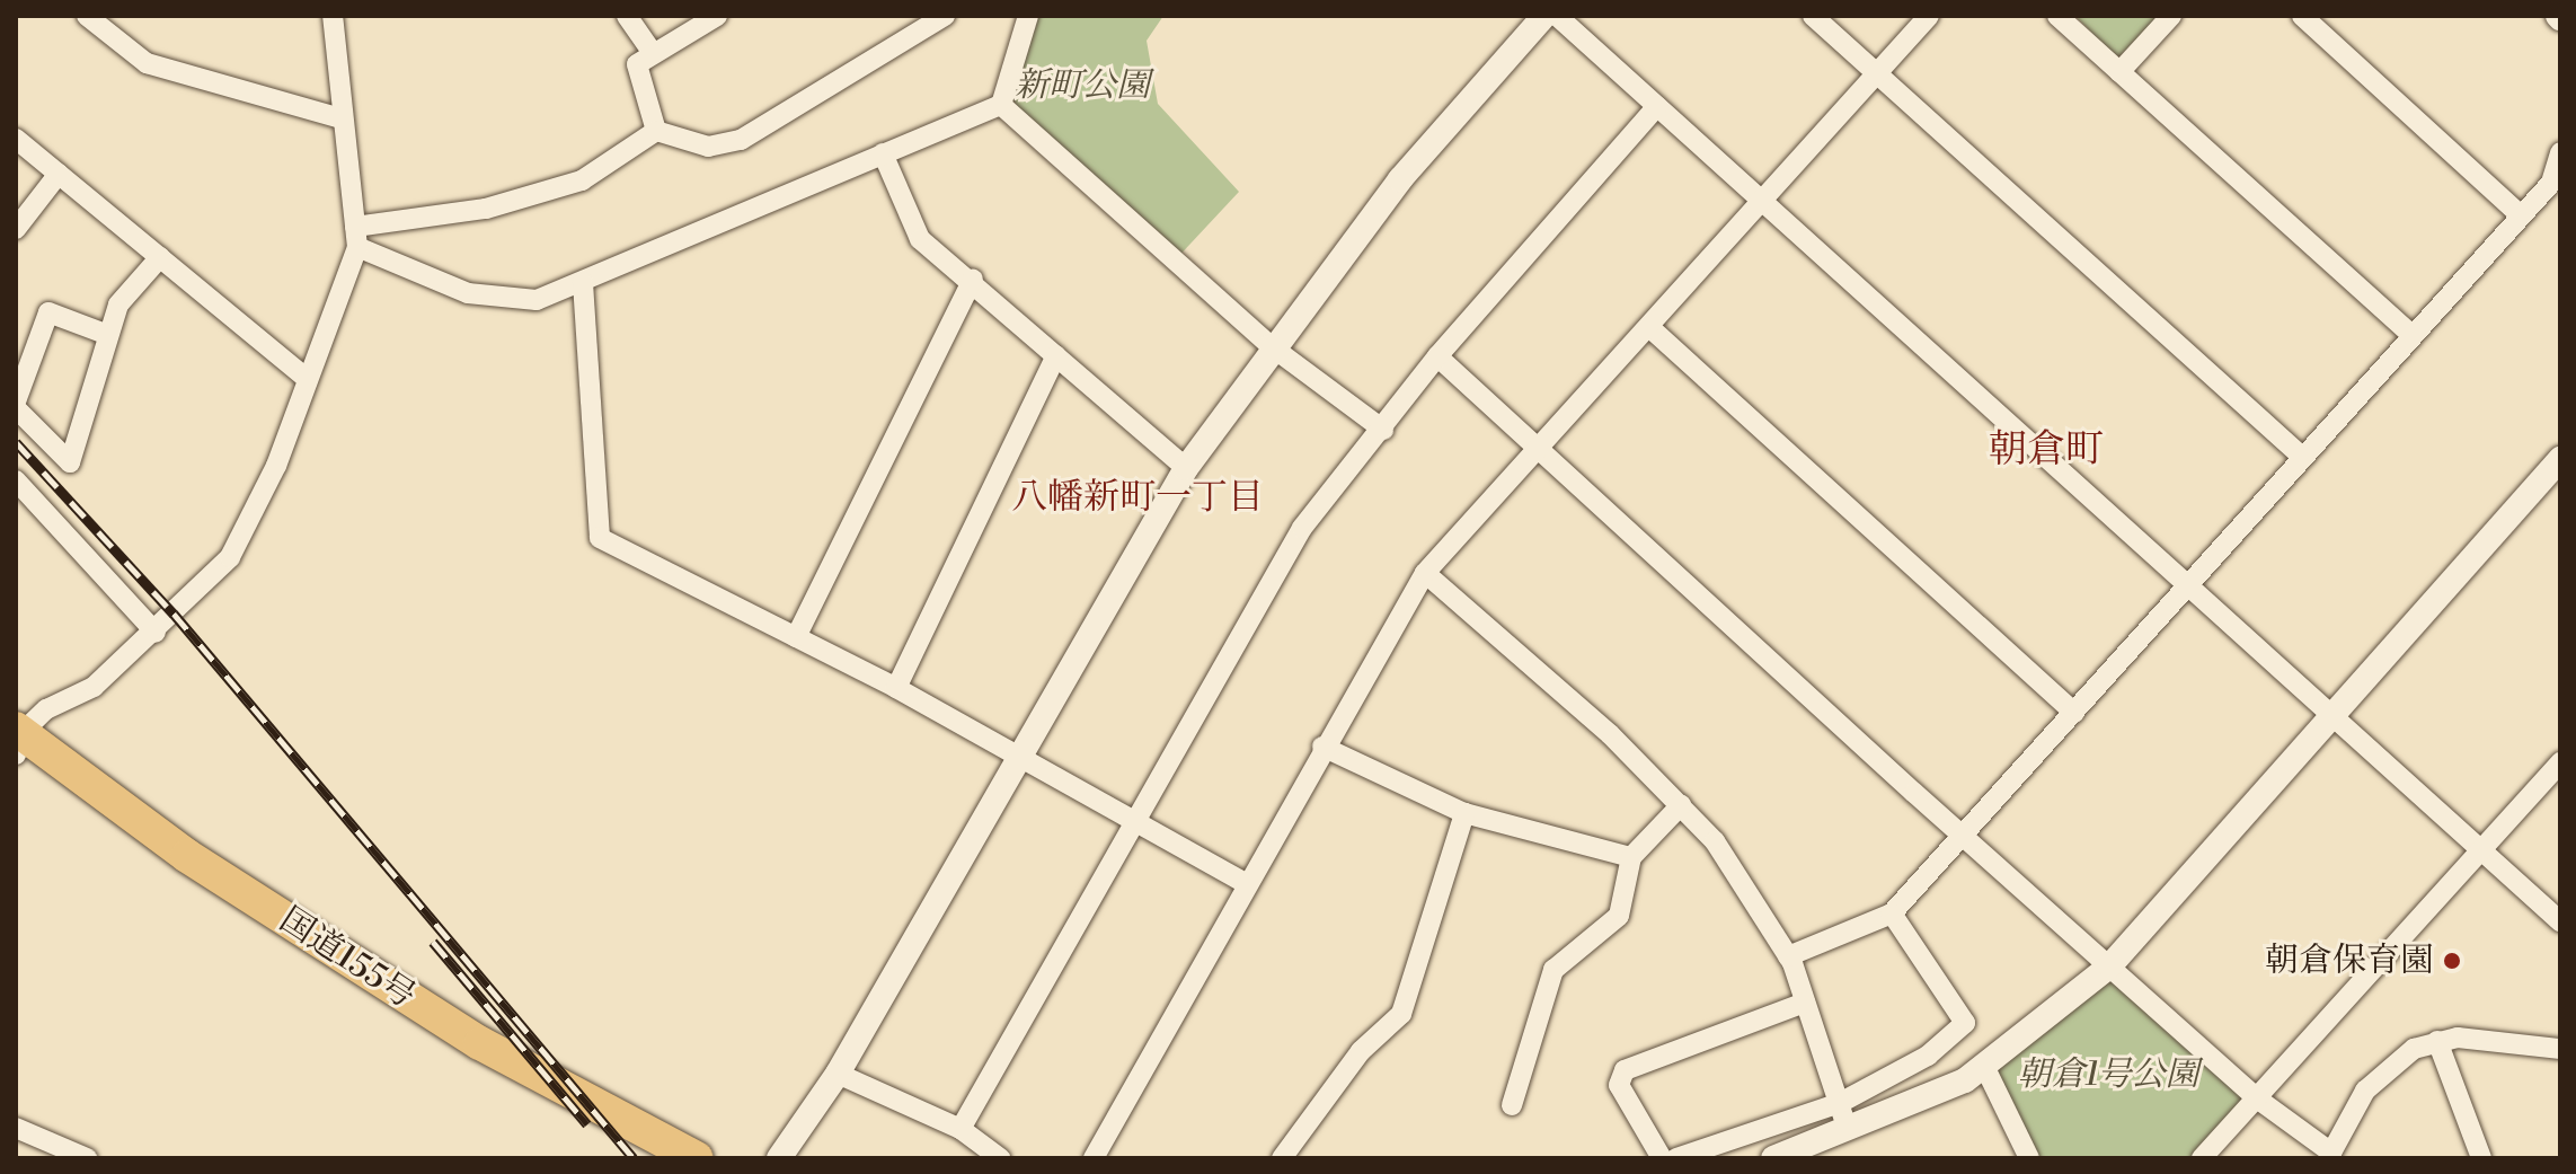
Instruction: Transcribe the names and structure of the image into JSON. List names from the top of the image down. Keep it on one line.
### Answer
{"streets":{"highway":["国道155号"]},"districts":["朝倉町","八幡新町一丁目"],"parks":["新町公園","朝倉1号公園"],"places":["朝倉保育園"]}
